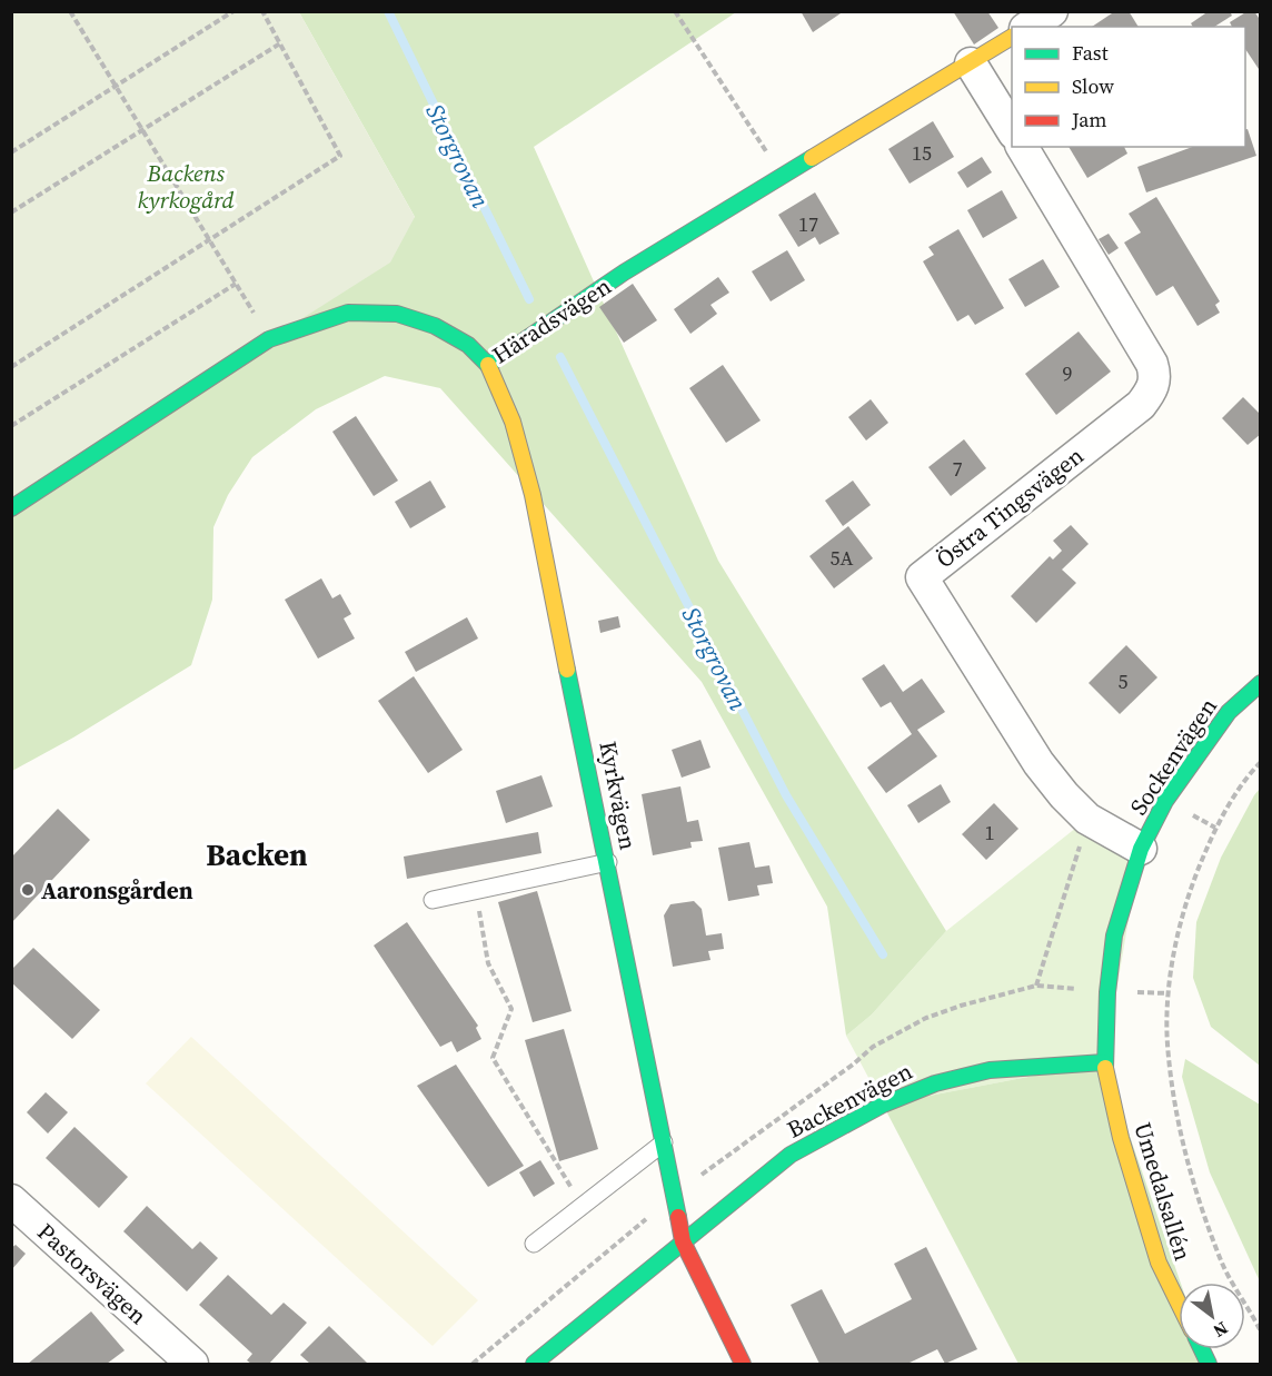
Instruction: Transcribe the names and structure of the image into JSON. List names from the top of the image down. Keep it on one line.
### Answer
{"streets":{"street":["Häradsvägen","Östra Tingsvägen","Sockenvägen","Kyrkvägen","Backenvägen","Umedalsallén","Pastorsvägen"]},"crossings":[["Häradsvägen","Kyrkvägen"],["Östra Tingsvägen","Sockenvägen"],["Sockenvägen","Backenvägen"],["Sockenvägen","Umedalsallén"],["Kyrkvägen","Backenvägen"],["Backenvägen","Umedalsallén"]],"districts":["Backen"],"water":["Storgrovan"],"parks":["Backens kyrkogård"],"places":["Aaronsgården"],"house_numbers":["15","17","9","7","5A","5","1"],"legend":["Fast","Slow","Jam"],"north":"bottom right"}
